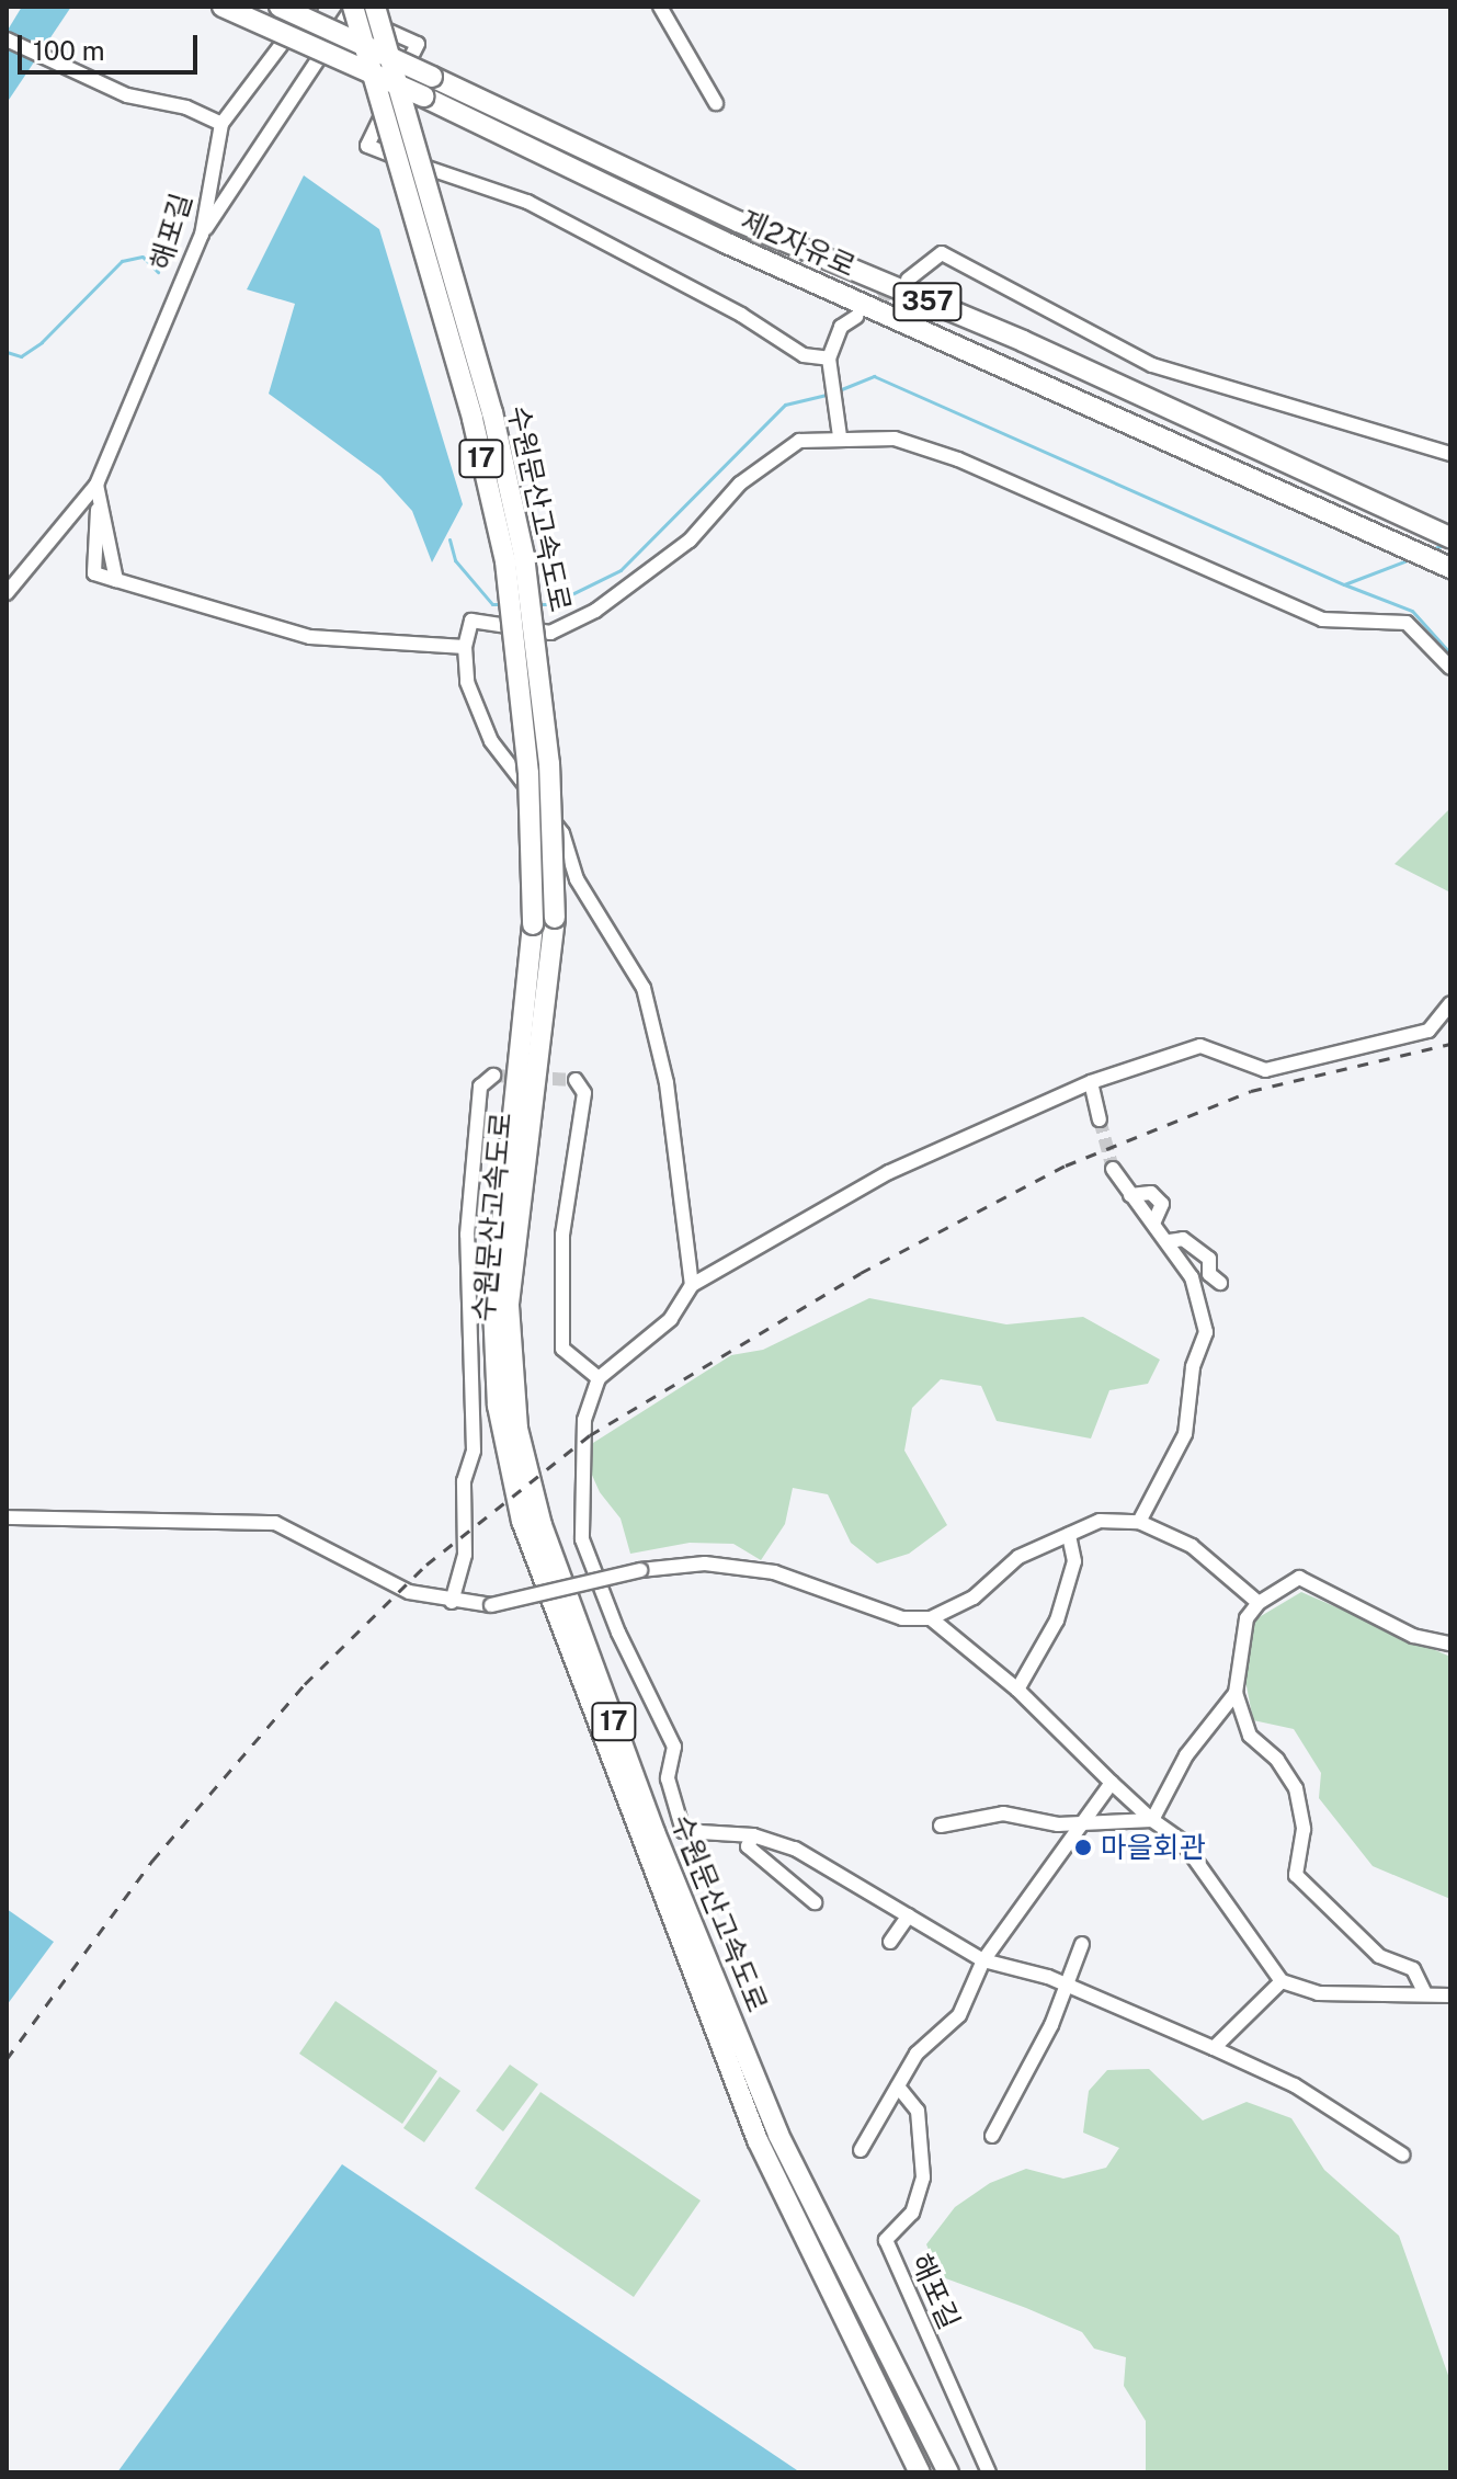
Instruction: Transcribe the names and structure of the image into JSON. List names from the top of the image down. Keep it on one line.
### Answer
{"streets":{"highway":["제2자유로","357","17","수원문산고속도로"],"street":["해포길"]},"places":["마을회관"],"scale_bar":"100 m"}
